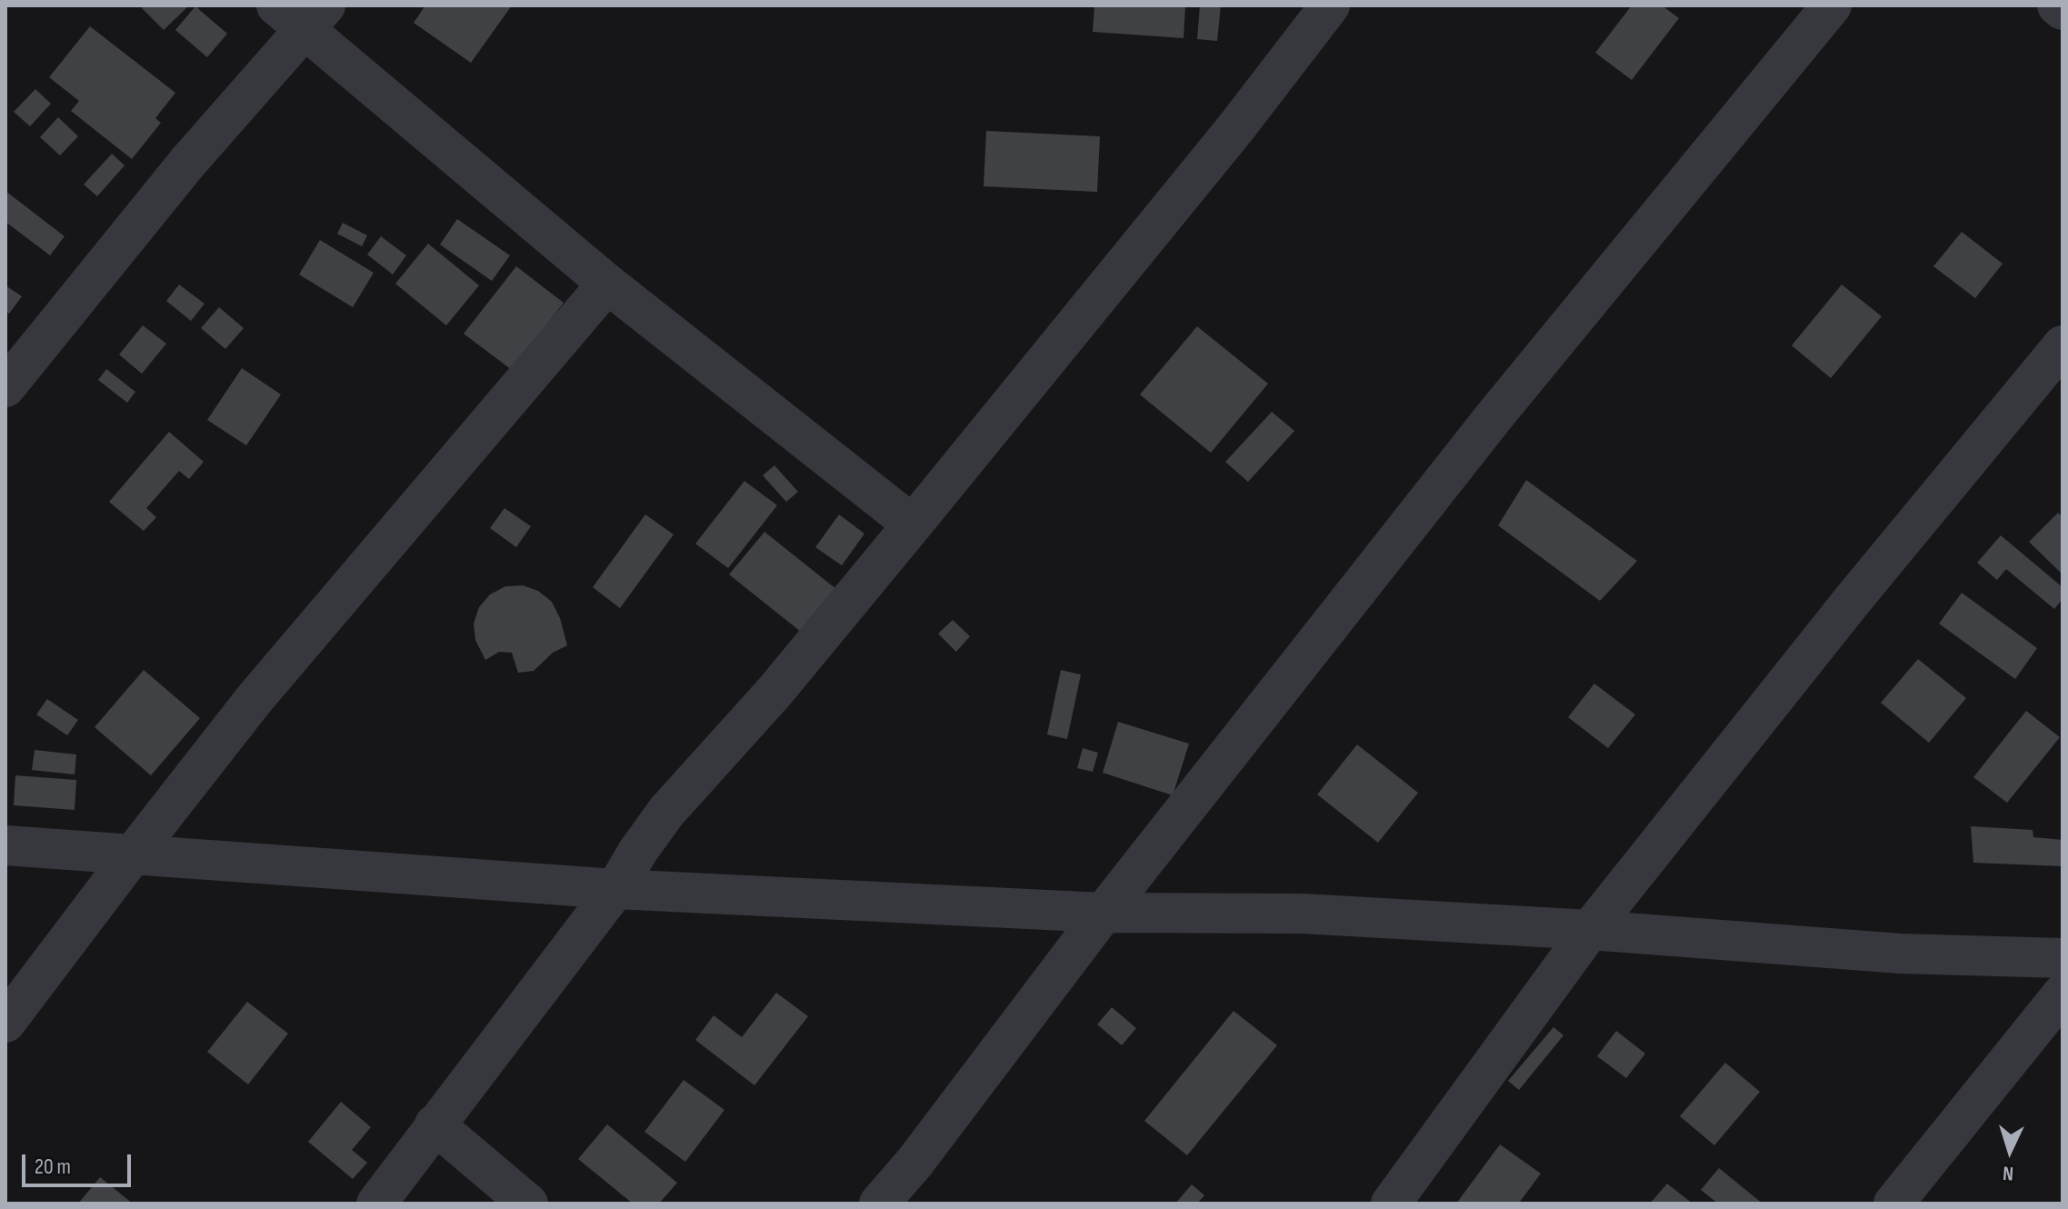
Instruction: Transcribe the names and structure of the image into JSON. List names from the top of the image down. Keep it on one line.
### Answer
{"scale_bar":"20 m","north":"bottom"}
